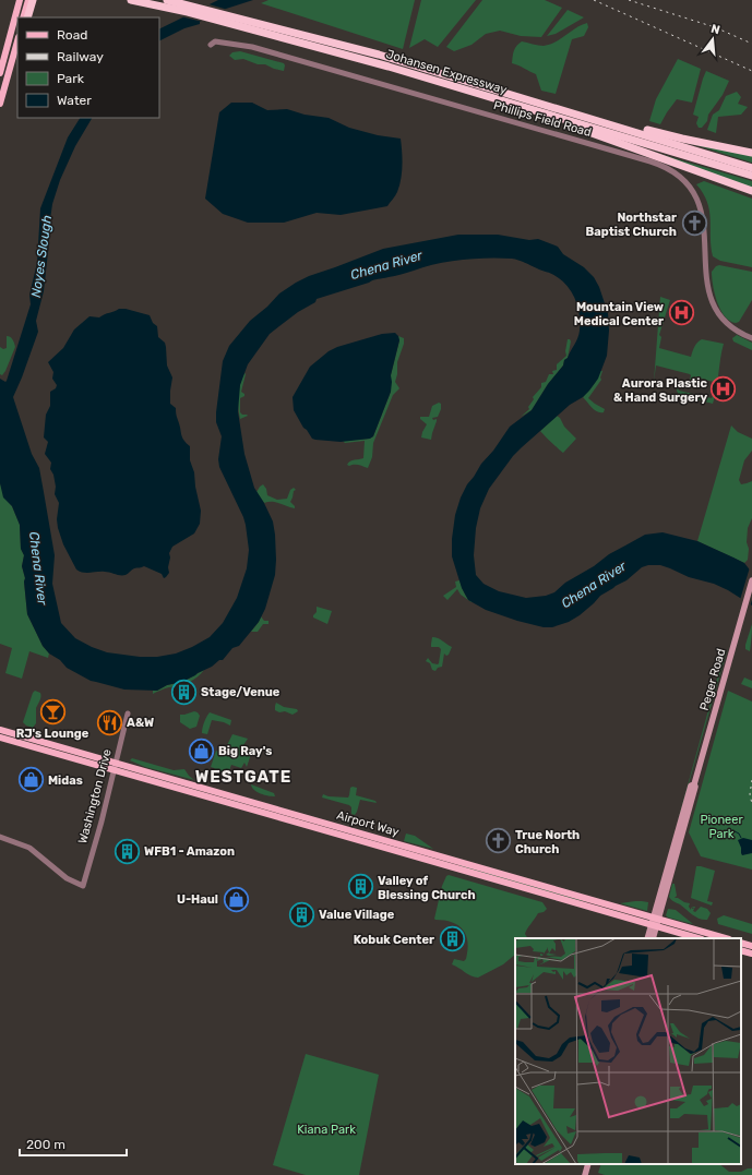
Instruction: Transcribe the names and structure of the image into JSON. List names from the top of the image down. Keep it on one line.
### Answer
{"streets":{"highway":["Johansen Expressway"],"main road":["Peger Road","Airport Way"],"street":["Phillips Field Road","Washington Drive"]},"crossings":[["Peger Road","Airport Way"],["Washington Drive","Airport Way"]],"districts":["WESTGATE"],"water":["Noyes Slough","Chena River"],"parks":["Pioneer Park","Kiana Park"],"places":{"church":["Northstar Baptist Church","True North Church"],"hospital":["Mountain View Medical Center","Aurora Plastic & Hand Surgery"],"building":["Stage/Venue","WFB1 - Amazon","Valley of Blessing Church","Value Village","Kobuk Center"],"bar":["RJ's Lounge"],"restaurant":["A&W"],"shop":["Big Ray's","Midas","U-Haul"]},"legend":["Road","Railway","Park","Water"],"scale_bar":"200 m","north":"top"}
